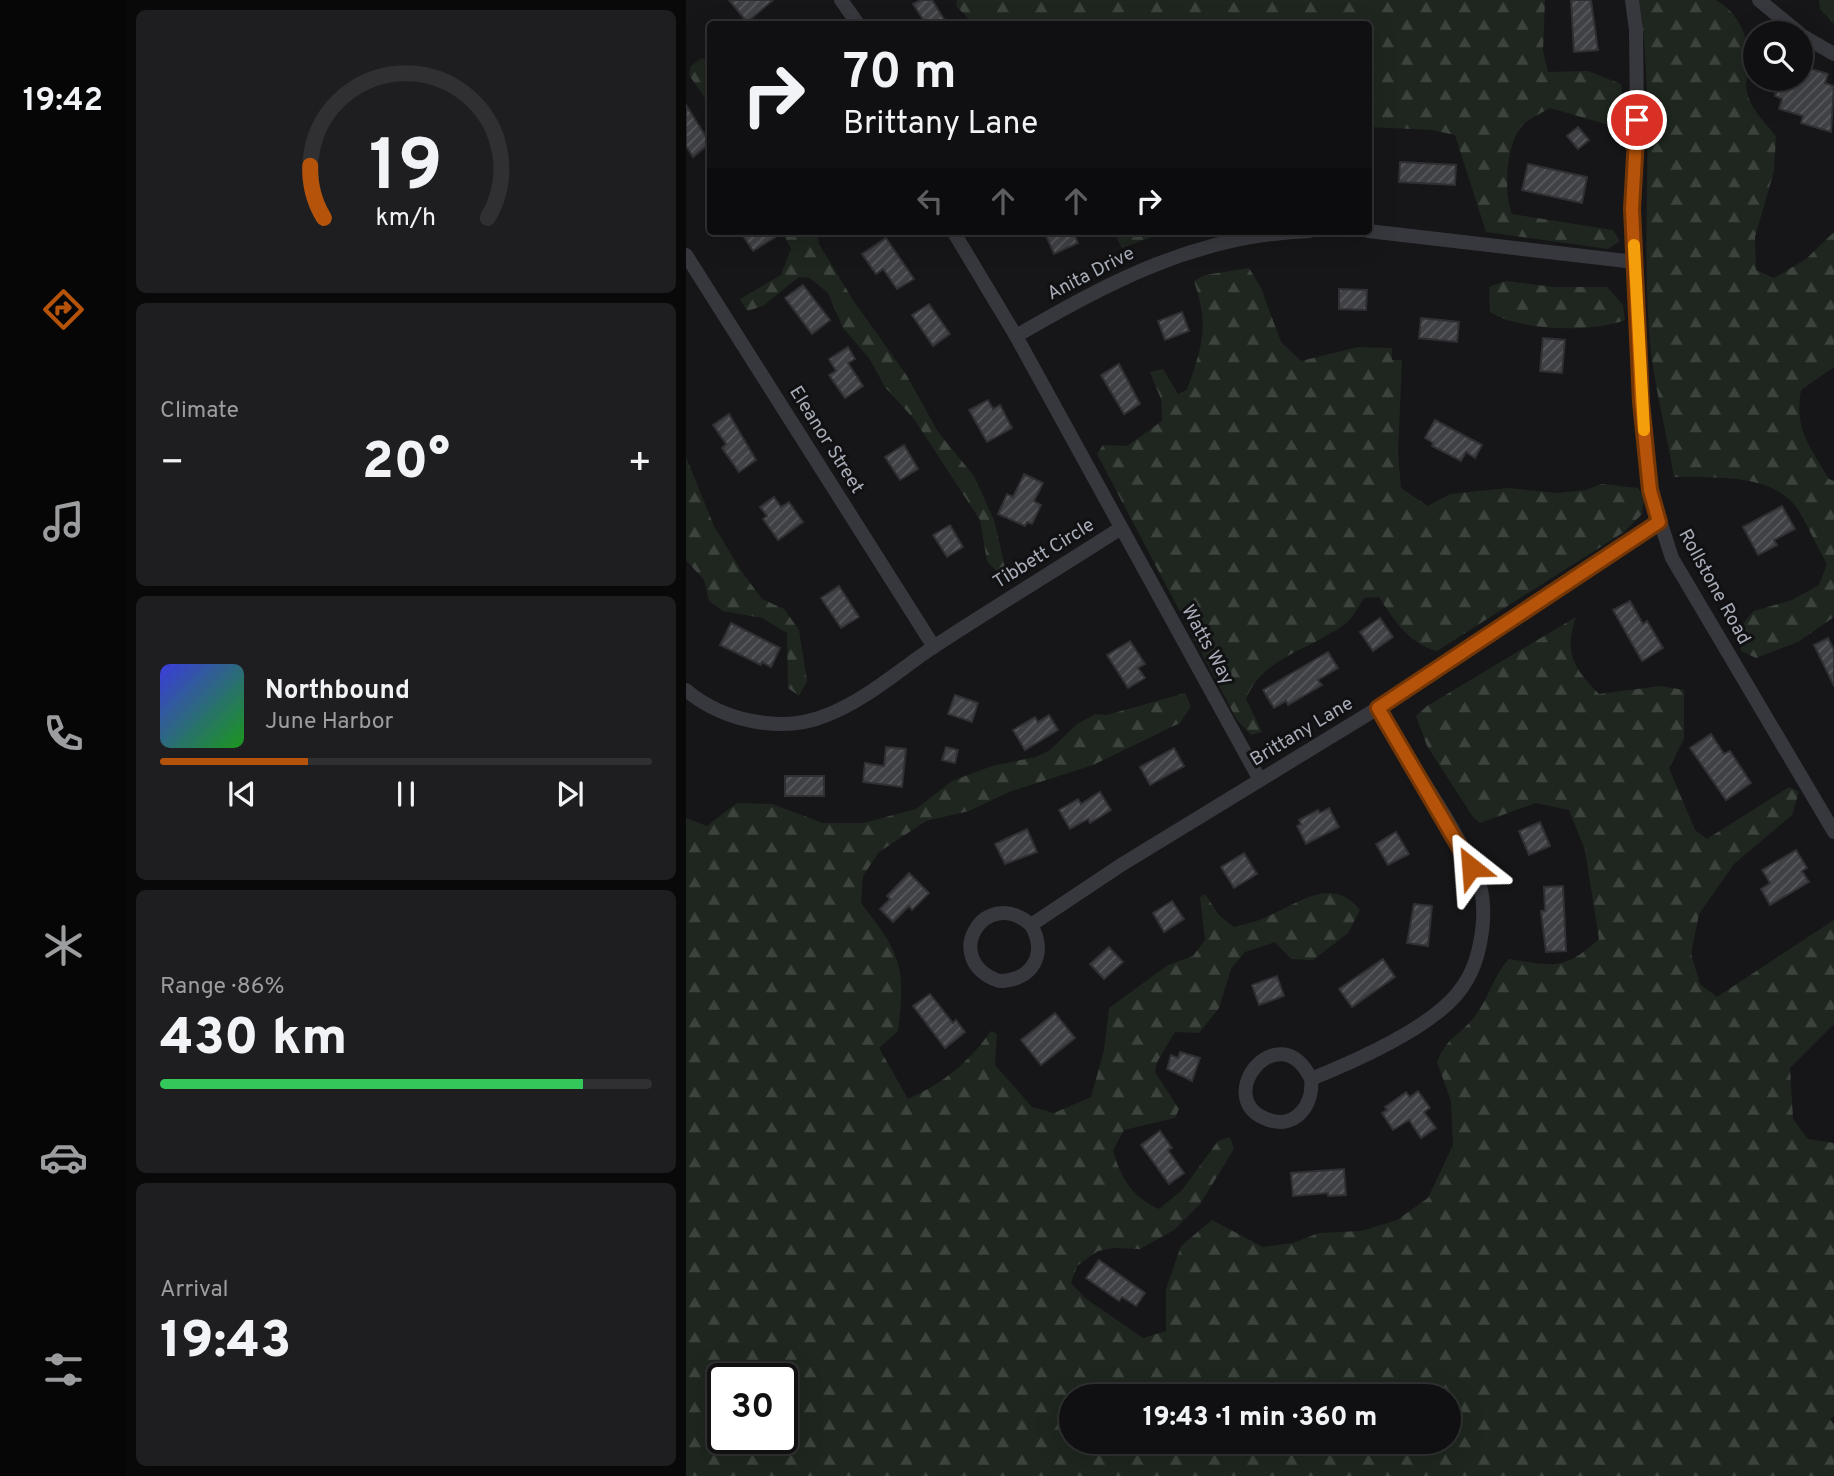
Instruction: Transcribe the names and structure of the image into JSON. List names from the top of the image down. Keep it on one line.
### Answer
{"streets":{"street":["Anita Drive","Eleanor Street","Tibbett Circle","Rollstone Road","Watts Way","Brittany Lane"]},"crossings":[["Anita Drive","Tibbett Circle"],["Eleanor Street","Tibbett Circle"],["Tibbett Circle","Watts Way"],["Rollstone Road","Brittany Lane"],["Watts Way","Brittany Lane"]],"page":{"tabs":"19:42","turn":["70 m","Brittany Lane"],"tile":["Climate",["Range · 86%","430 km"],["Arrival","19:43"]],"heat":["−","20°","+"],"song":["Northbound","June Harbor"],"limit":"30","trip":"19:43 · 1 min · 360 m","gauge":["19","km/h"]}}
